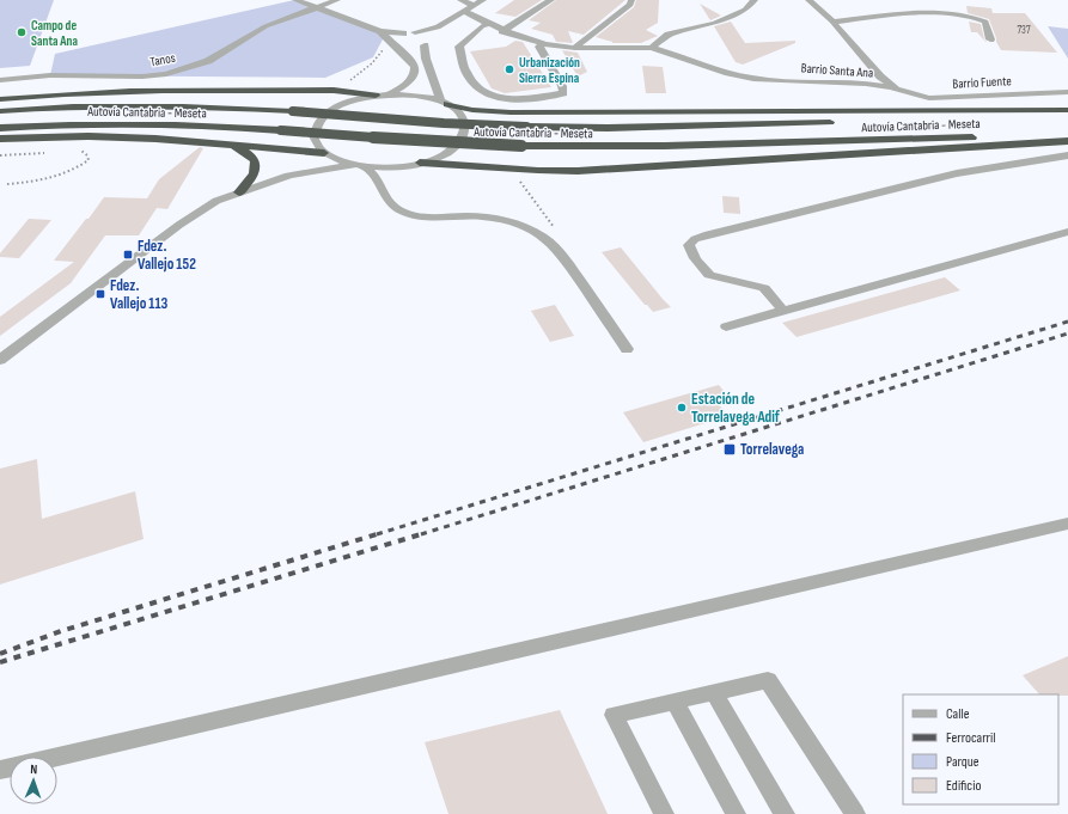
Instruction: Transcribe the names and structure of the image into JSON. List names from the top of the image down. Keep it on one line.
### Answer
{"streets":{"highway":["Autovía Cantabria - Meseta"],"street":["Tanos","Barrio Santa Ana","Barrio Fuente"]},"crossings":[["Barrio Santa Ana","Barrio Fuente"]],"places":{"other":["Campo de Santa Ana","Urbanización Sierra Espina","Estación de Torrelavega Adif"],"transit":["Fdez. Vallejo 152","Fdez. Vallejo 113","Torrelavega"]},"house_numbers":["737"],"legend":["Calle","Ferrocarril","Parque","Edificio"],"north":"top"}
